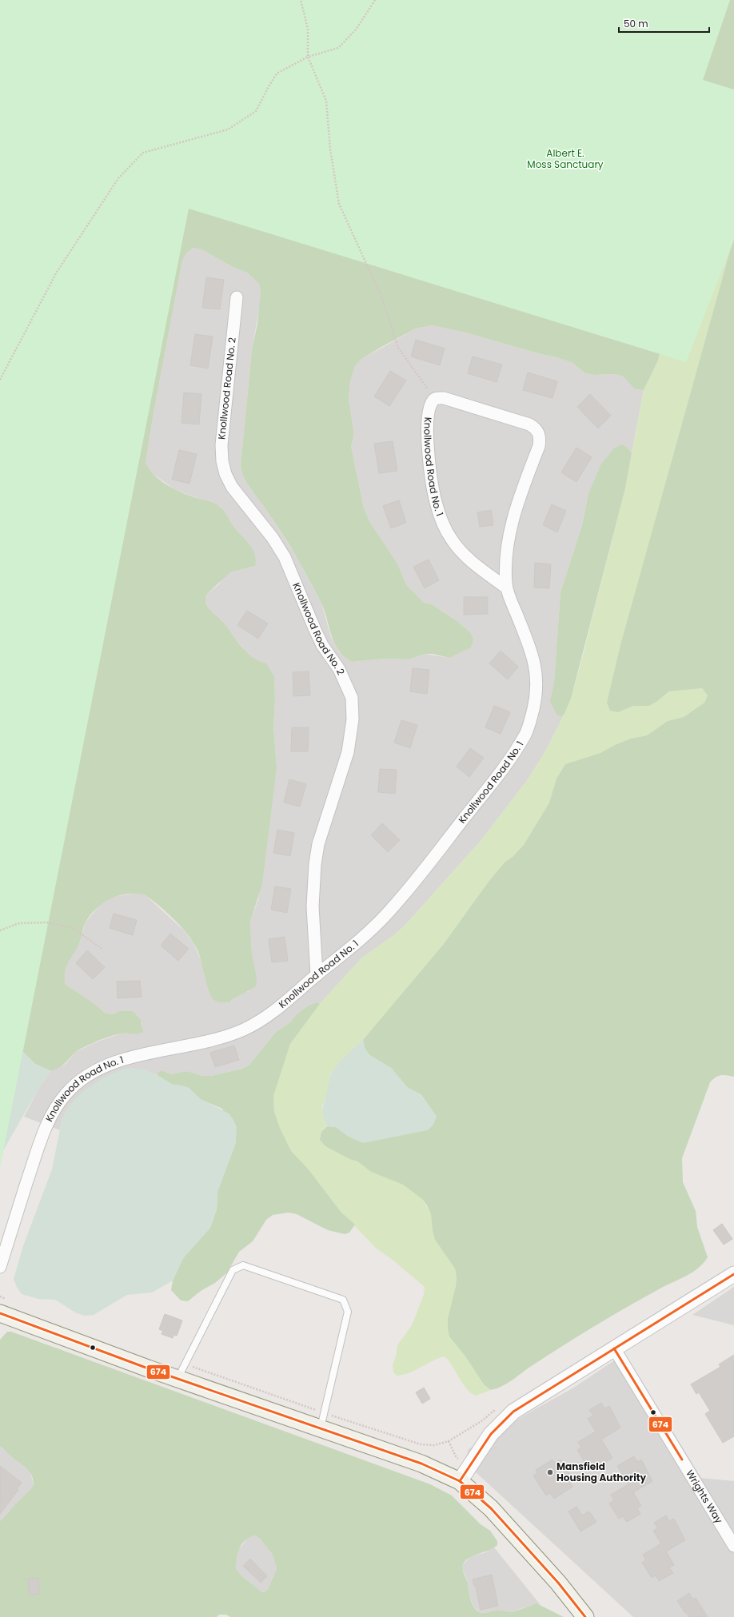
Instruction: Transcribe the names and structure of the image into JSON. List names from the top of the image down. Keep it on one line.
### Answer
{"streets":{"street":["Knollwood Road No. 2","Knollwood Road No. 1","Wrights Way"]},"crossings":[["Knollwood Road No. 2","Knollwood Road No. 1"]],"parks":["Albert E. Moss Sanctuary"],"places":["Mansfield Housing Authority"],"lines":["transit line 674"],"scale_bar":"50 m"}
